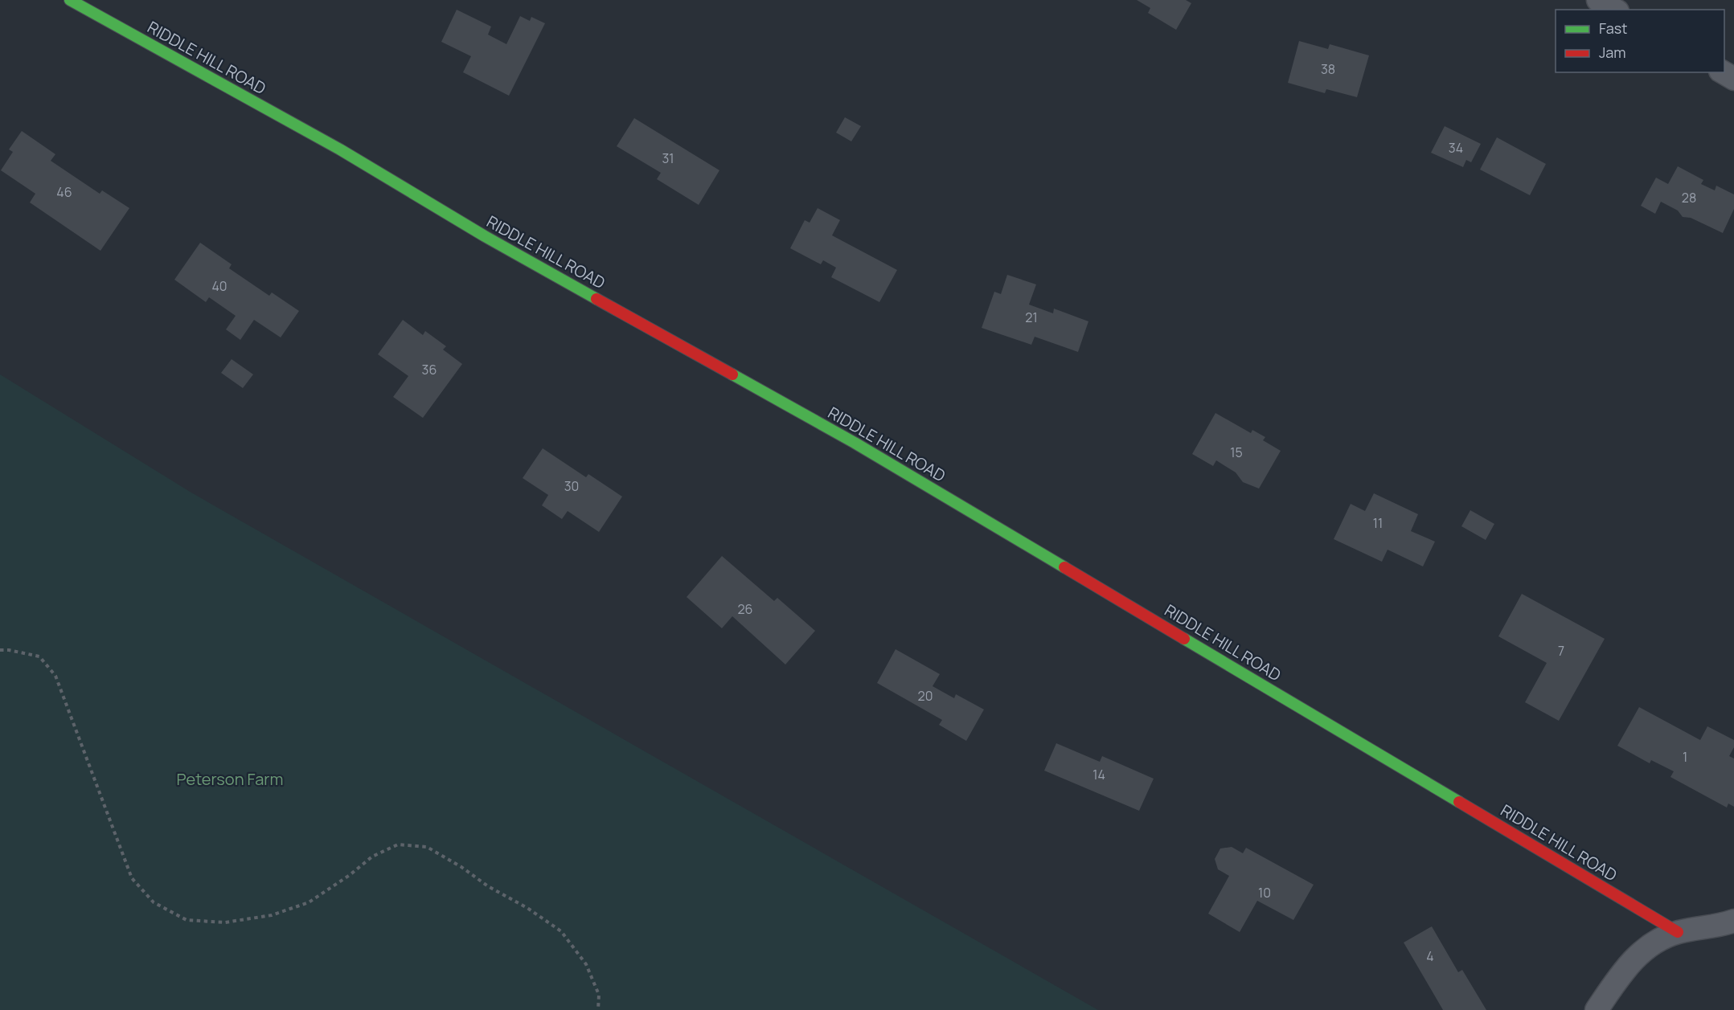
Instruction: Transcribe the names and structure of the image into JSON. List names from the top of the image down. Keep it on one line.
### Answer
{"streets":{"street":["RIDDLE HILL ROAD"]},"parks":["Peterson Farm"],"house_numbers":["38","34","31","46","28","40","21","36","15","30","11","26","7","20","1","14","10","4"],"legend":["Fast","Jam"]}
